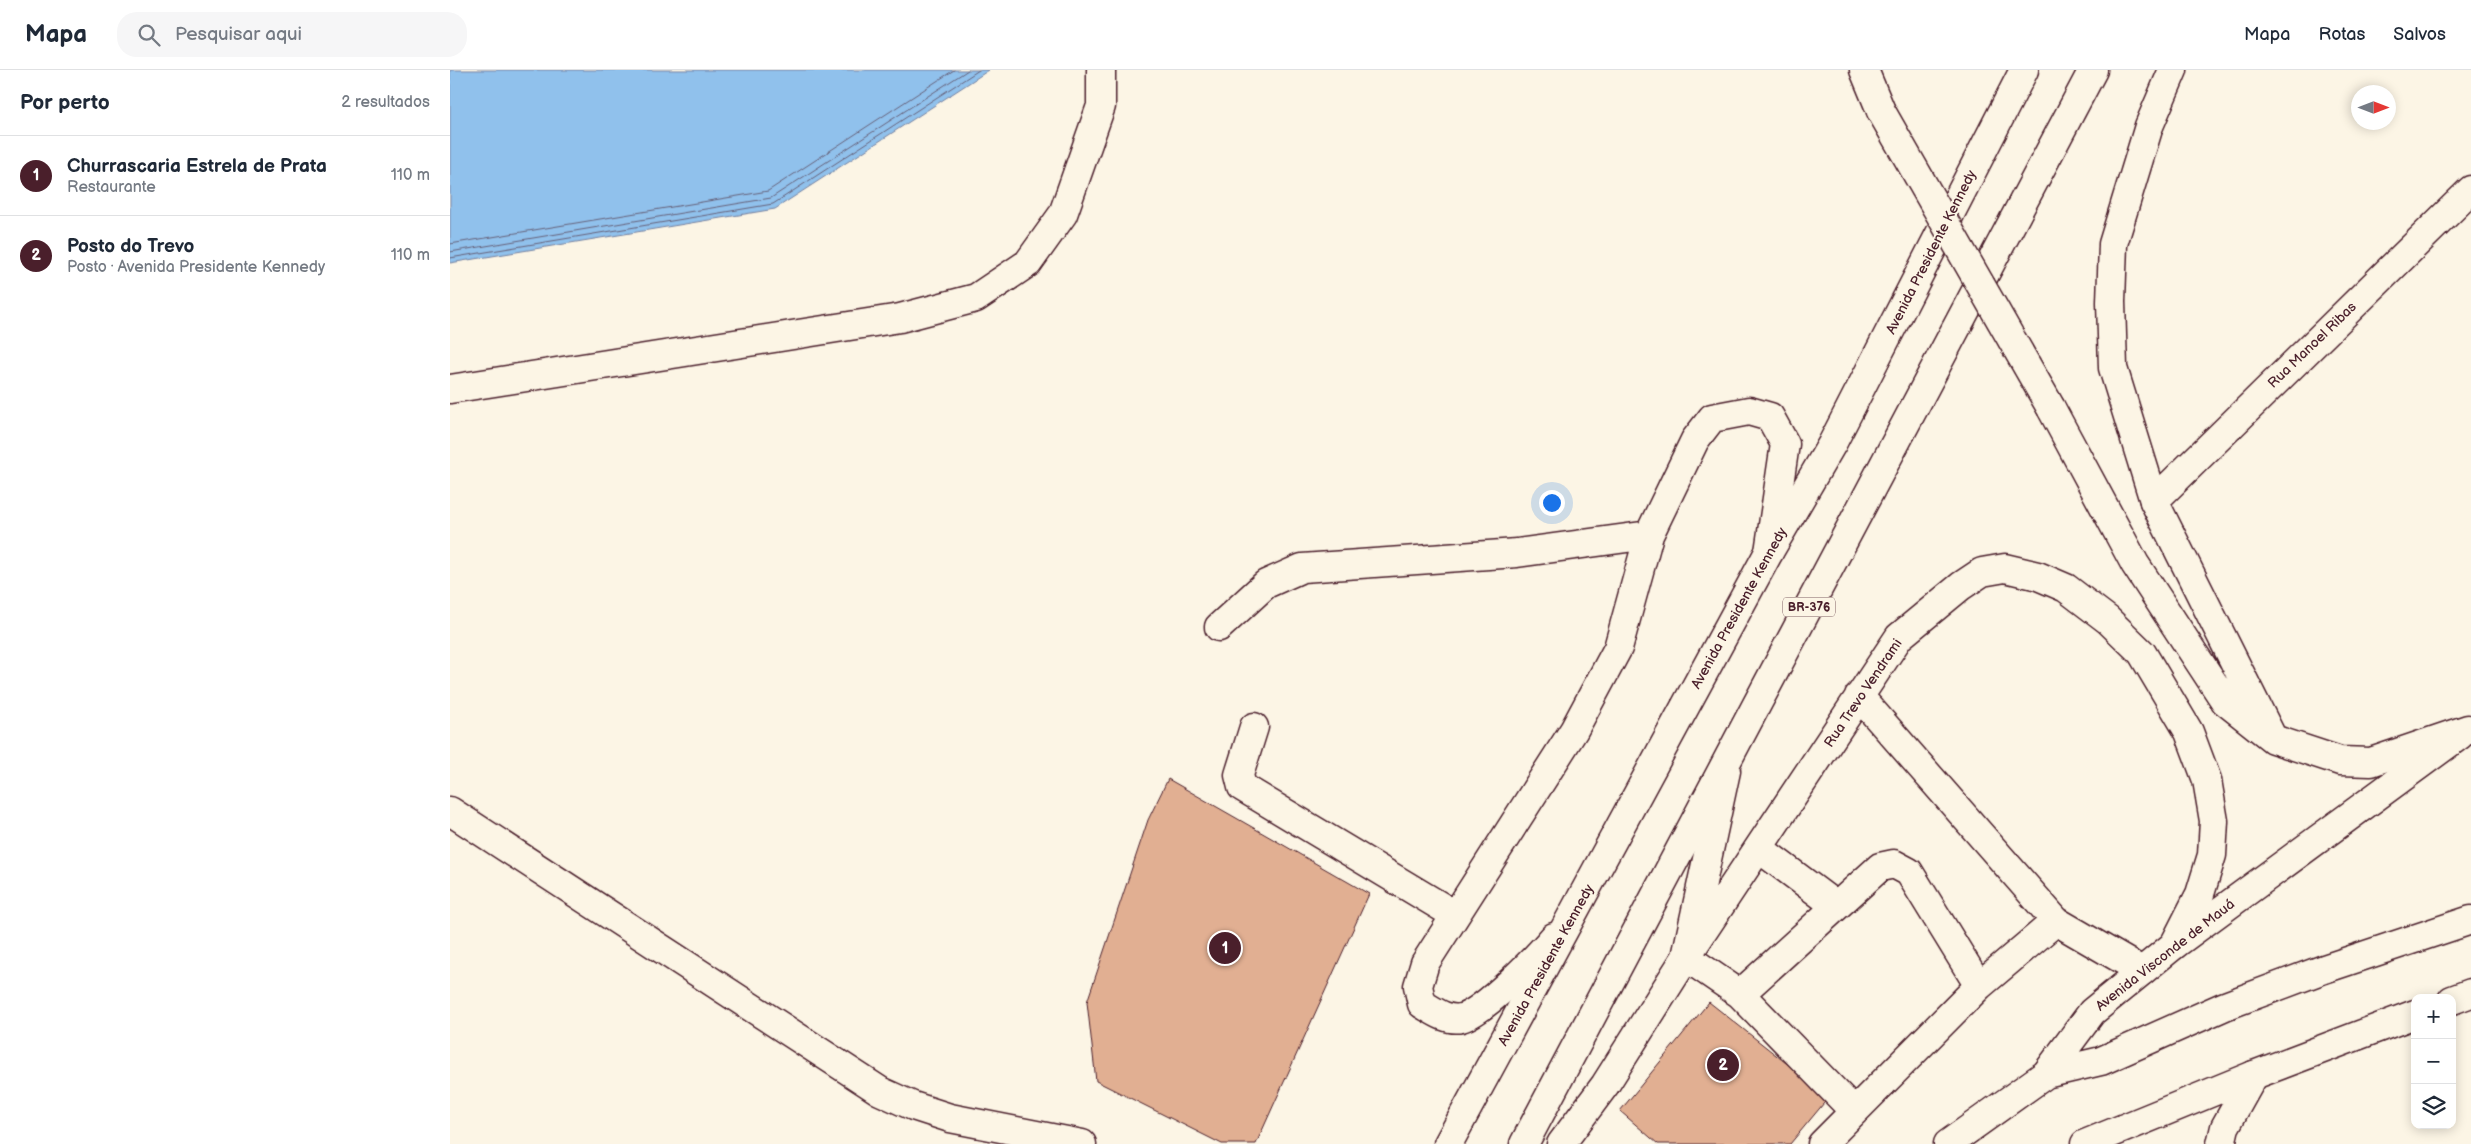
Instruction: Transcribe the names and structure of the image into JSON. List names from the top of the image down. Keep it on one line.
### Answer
{"streets":{"main road":["Avenida Presidente Kennedy","Rua Manoel Ribas","BR-376","Rua Trevo Vendrami","Avenida Visconde de Mauá"]},"crossings":[["Rua Trevo Vendrami","Avenida Visconde de Mauá"]],"north":"right","page":{"header":"Mapa","search":"Pesquisar aqui","nav":["Mapa","Rotas","Salvos"],"heading":["Por perto","2 resultados"],"list":[{"mark":"1","name":"Churrascaria Estrela de Prata","note":"Restaurante","value":"110 m"},{"mark":"2","name":"Posto do Trevo","note":"Posto · Avenida Presidente Kennedy","value":"110 m"}],"pins":["1","2"],"map_buttons":["+","−"]}}
